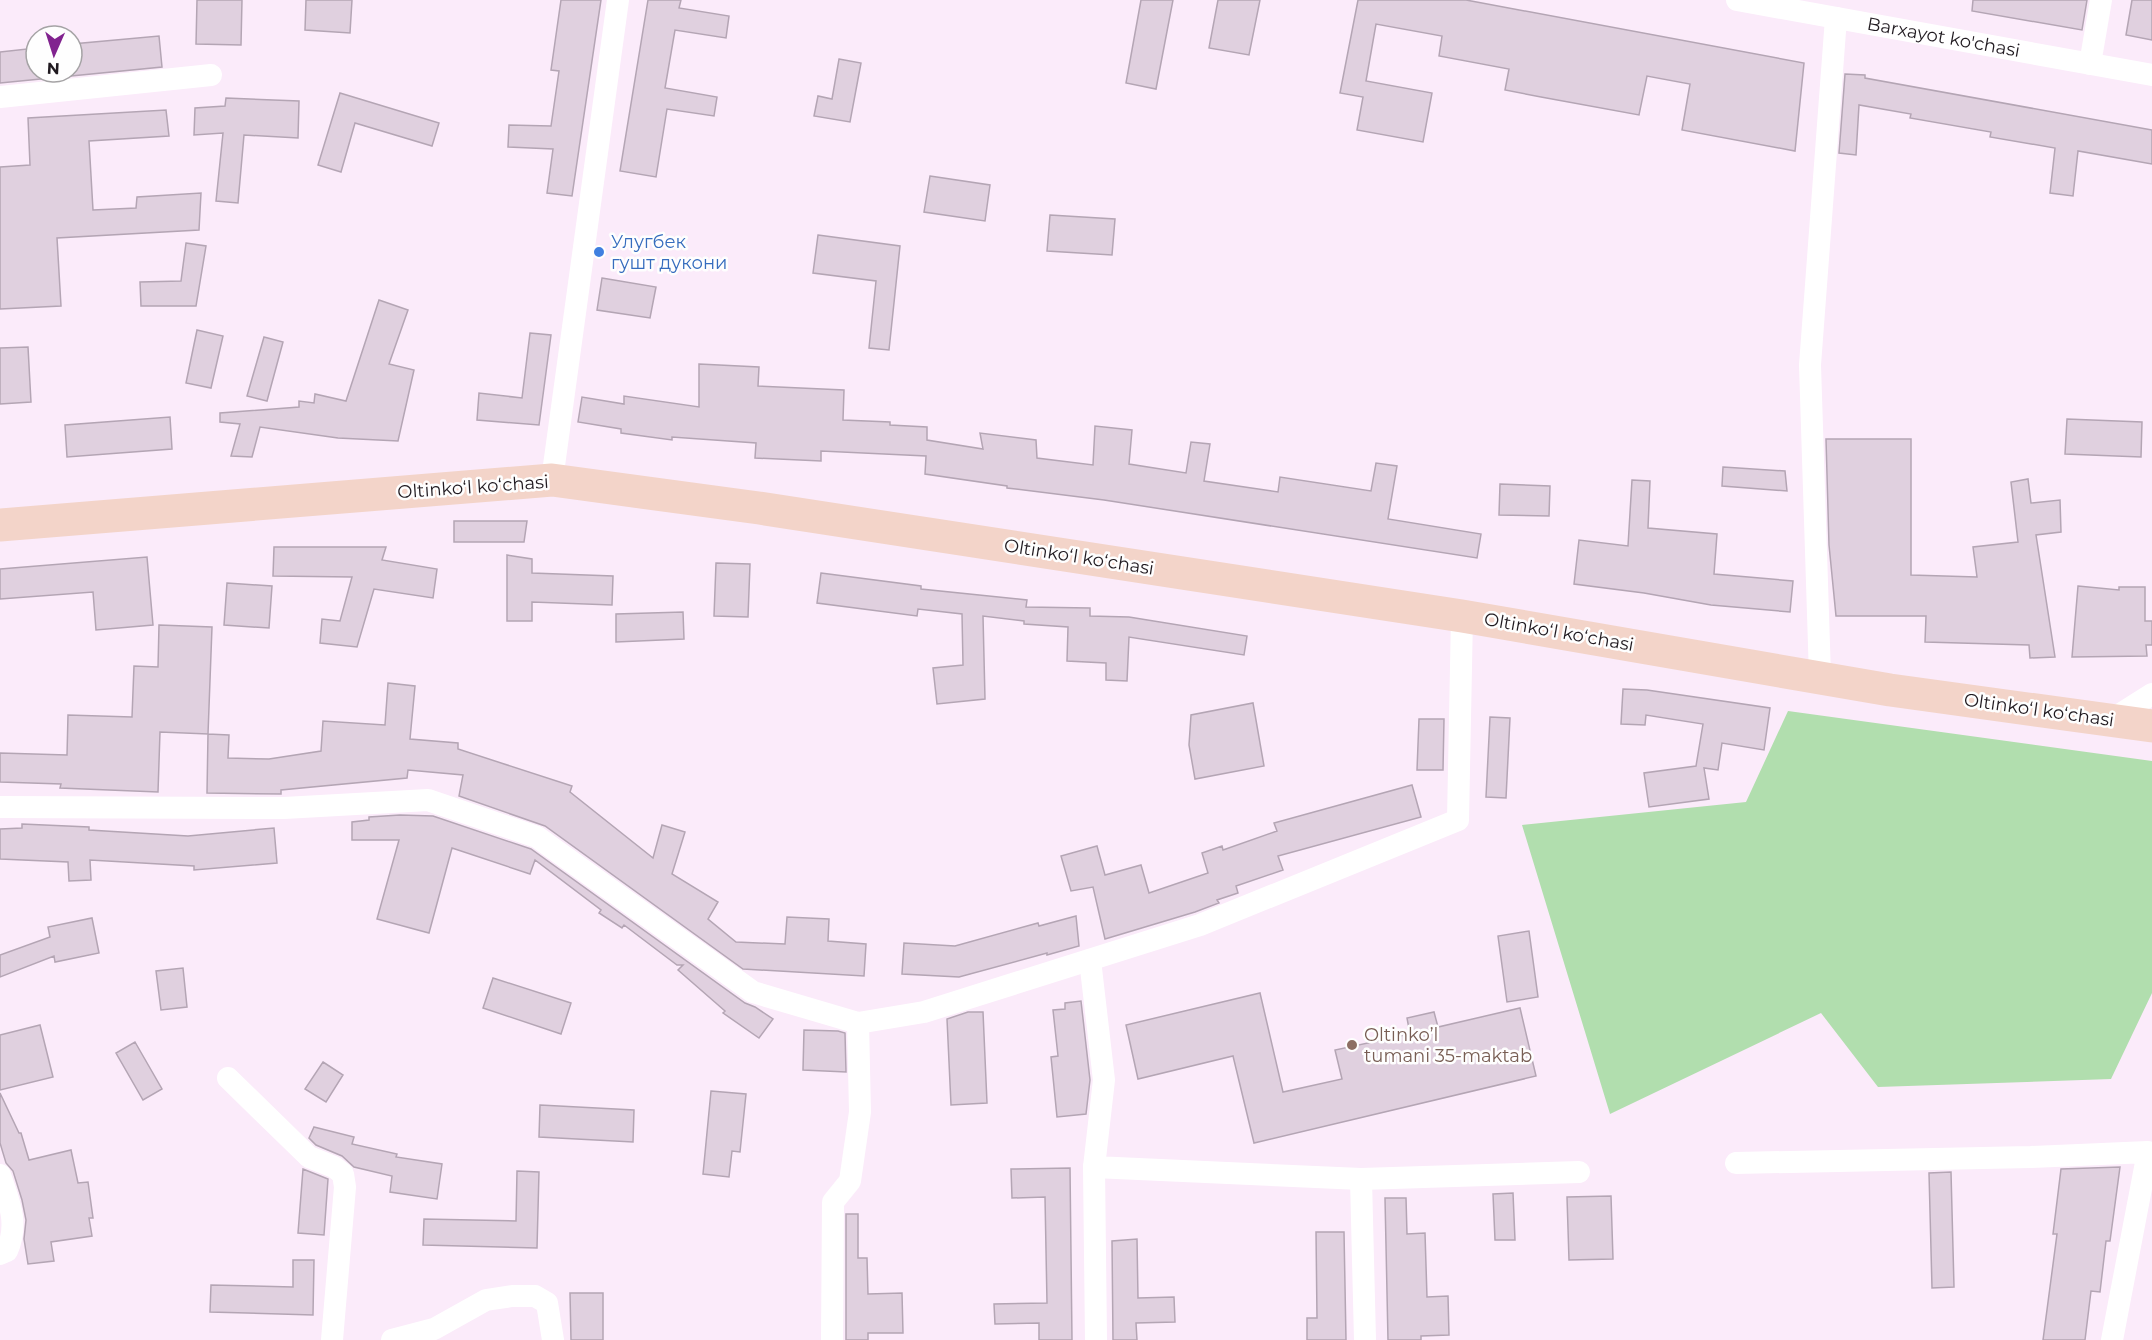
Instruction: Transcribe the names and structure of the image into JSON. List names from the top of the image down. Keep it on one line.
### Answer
{"streets":{"main road":["Oltinkoʻl koʻchasi"],"street":["Barxayot ko'chasi"]},"places":["Улугбек гушт дукони","Oltinko’l tumani 35-maktab"],"north":"bottom"}
